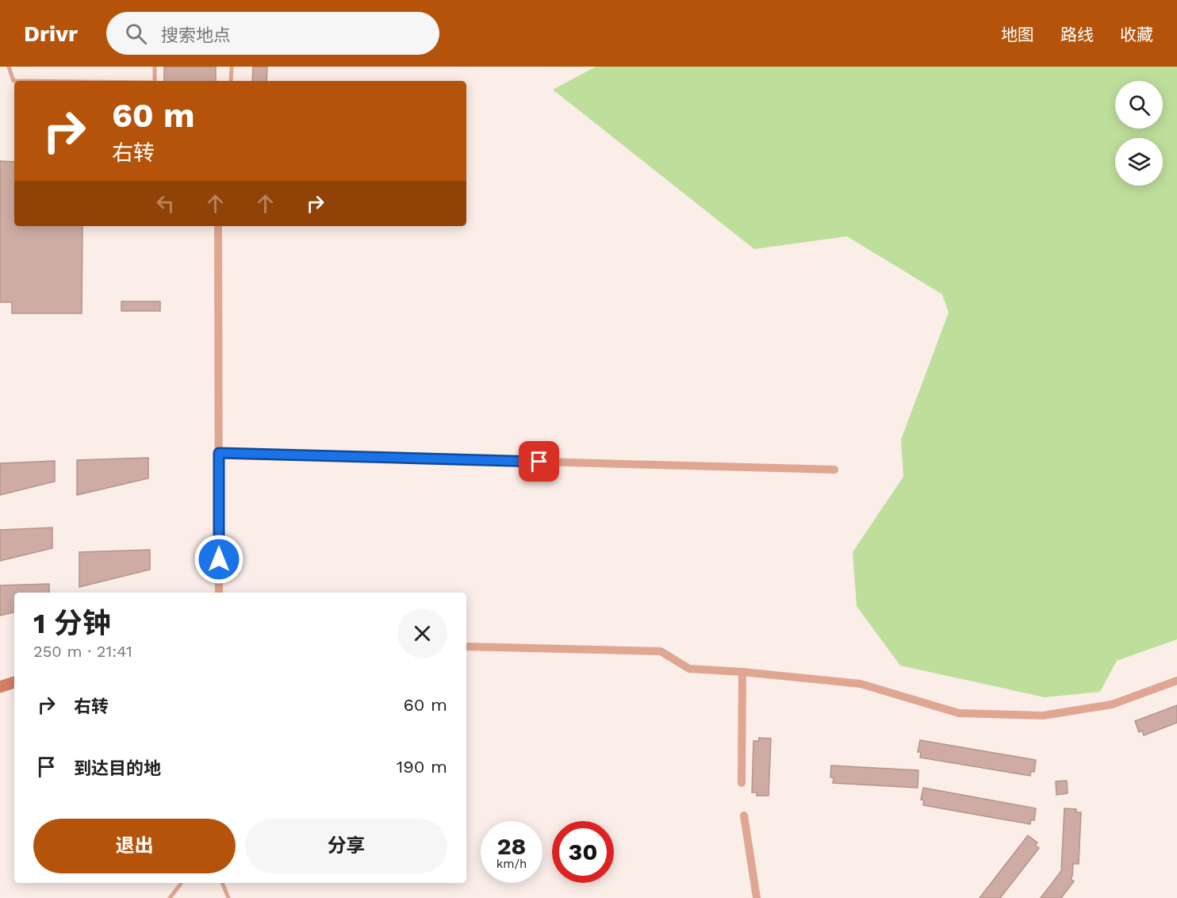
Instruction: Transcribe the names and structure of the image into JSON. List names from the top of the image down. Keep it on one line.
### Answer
{"page":{"header":"Drivr","search":"搜索地点","nav":["地图","路线","收藏"],"turn":["60 m","右转"],"heading":["1 分钟","250 m · 21:41"],"list":[{"name":"右转","value":"60 m"},{"name":"到达目的地","value":"190 m"}],"buttons":["退出","分享"],"speed":"28 km/h","limit":"30"}}
